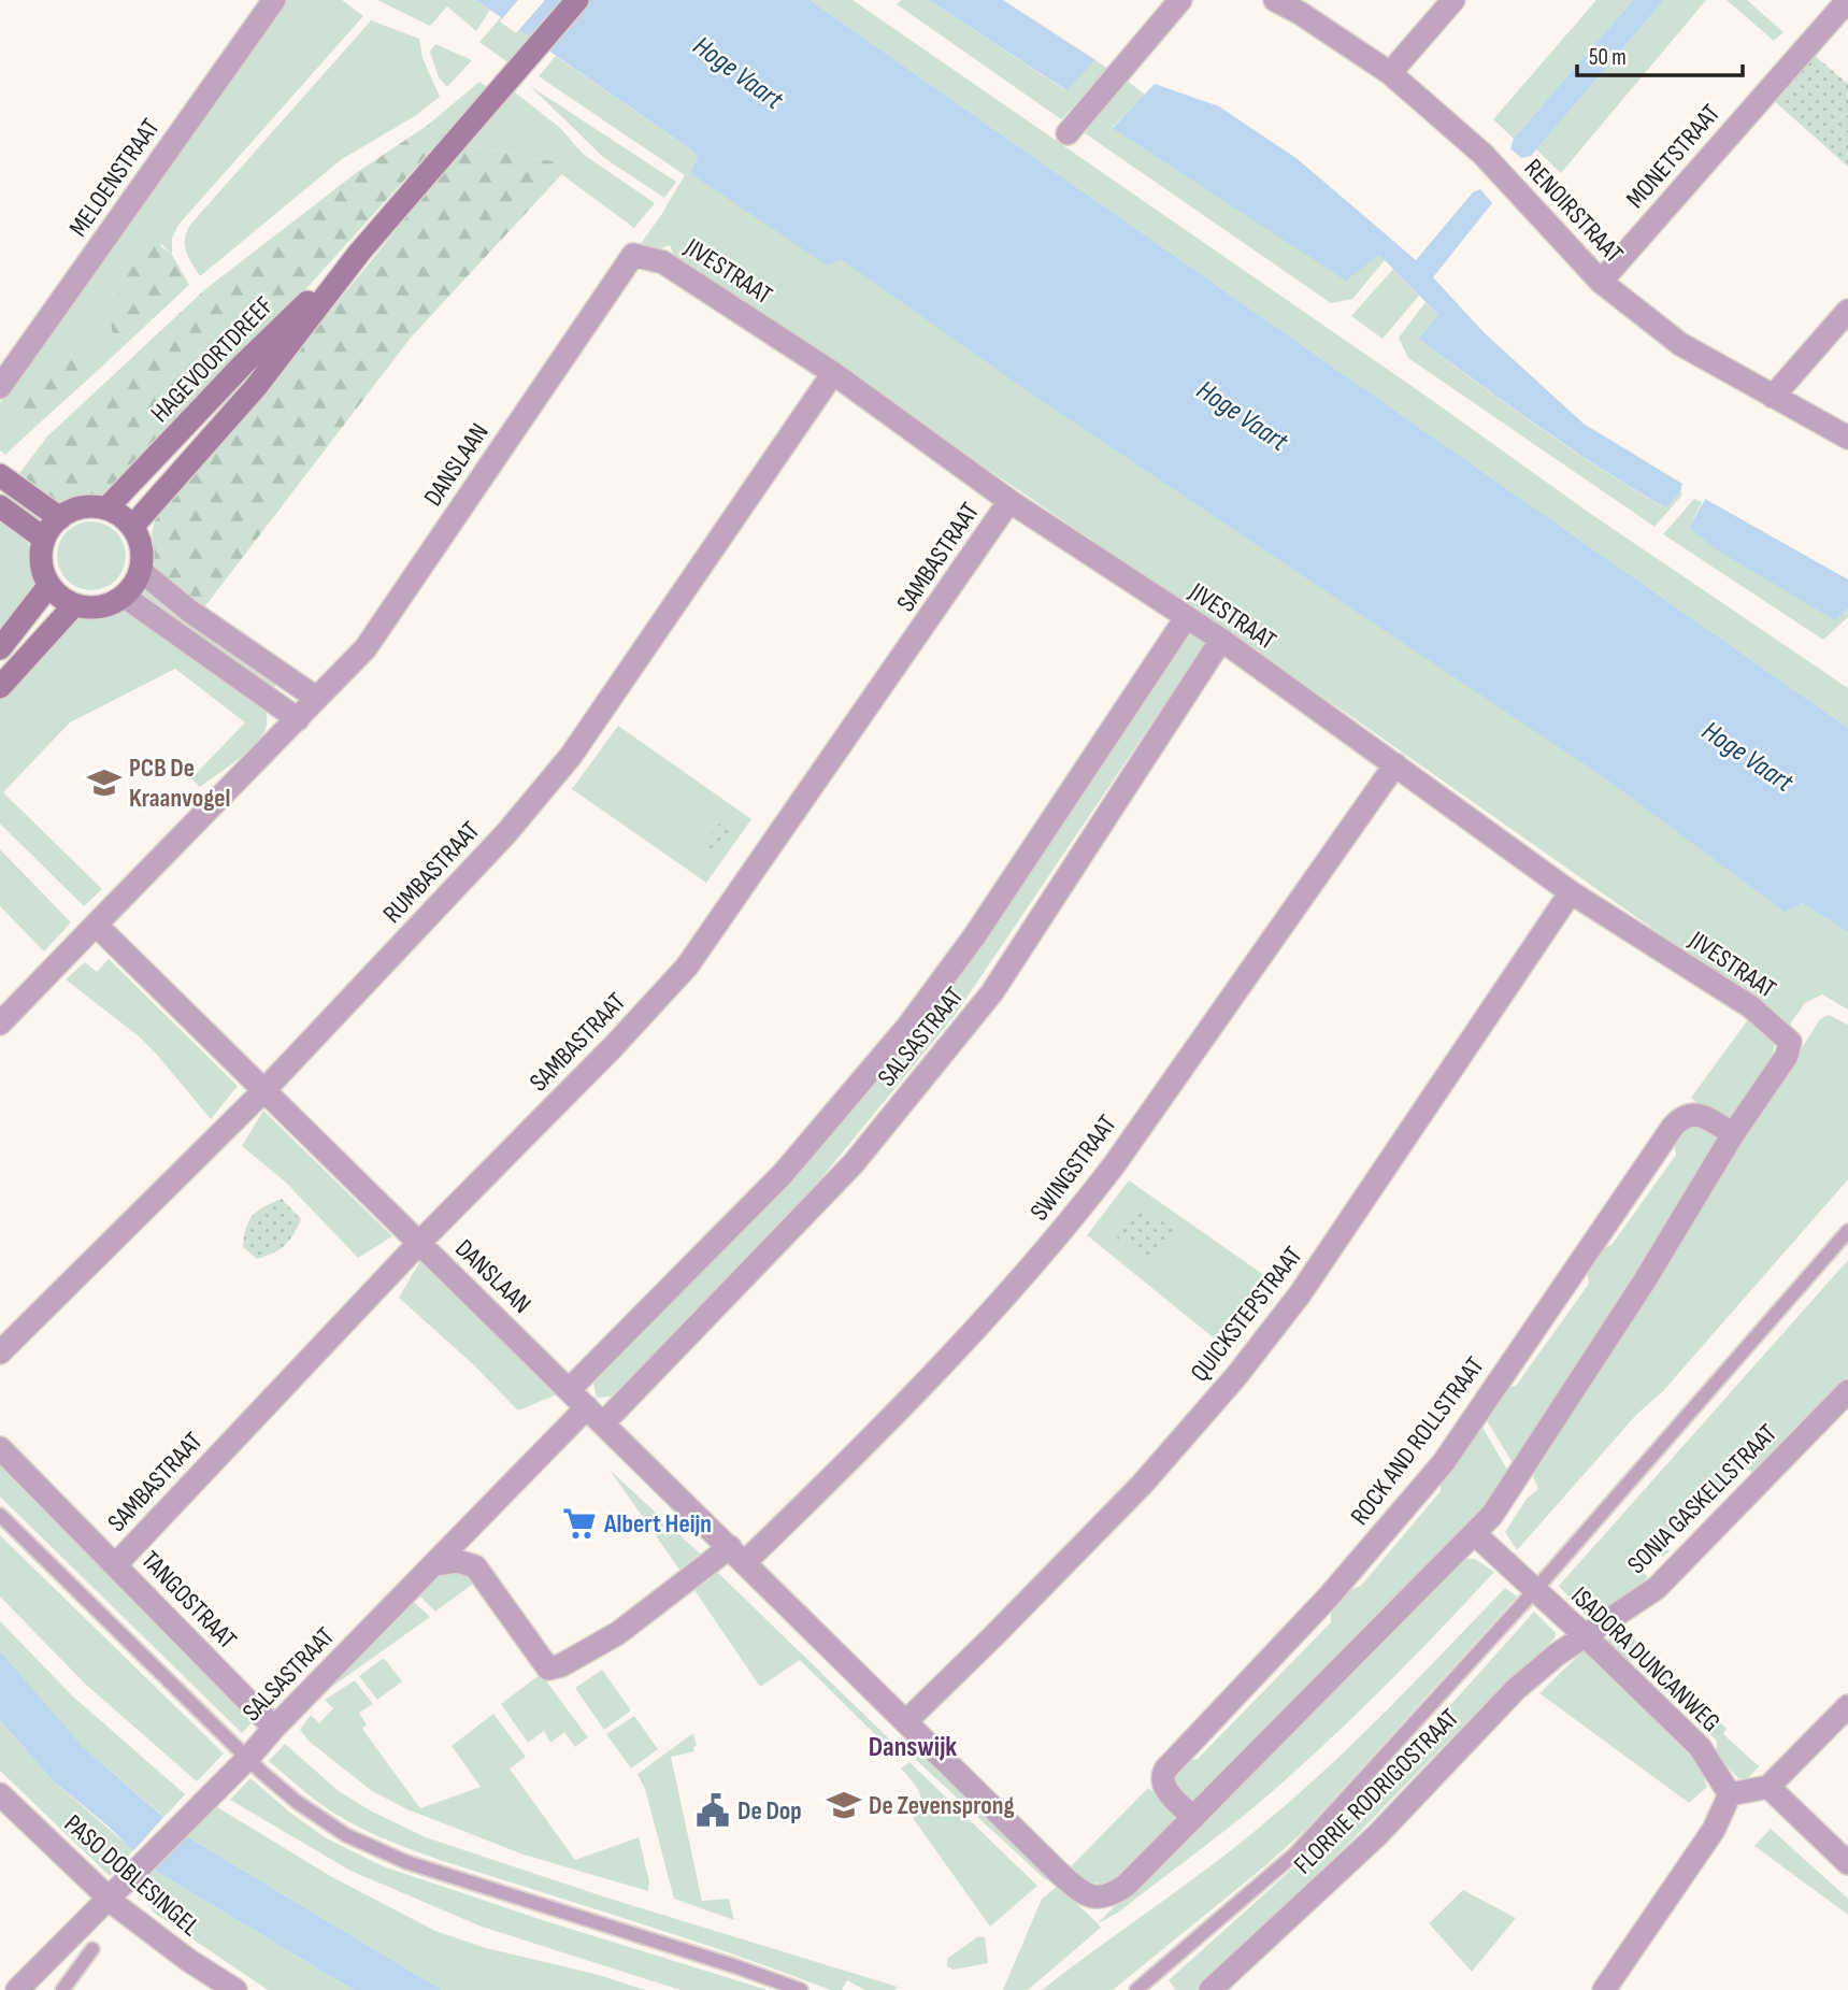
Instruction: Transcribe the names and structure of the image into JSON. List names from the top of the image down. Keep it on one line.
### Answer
{"streets":{"main road":["HAGEVOORTDREEF"],"street":["MONETSTRAAT","MELOENSTRAAT","RENOIRSTRAAT","JIVESTRAAT","DANSLAAN","SAMBASTRAAT","RUMBASTRAAT","SALSASTRAAT","SWINGSTRAAT","QUICKSTEPSTRAAT","ROCK AND ROLLSTRAAT","SONIA GASKELLSTRAAT","TANGOSTRAAT","ISADORA DUNCANWEG","FLORRIE RODRIGOSTRAAT","PASO DOBLESINGEL"]},"crossings":[["MONETSTRAAT","RENOIRSTRAAT"],["JIVESTRAAT","DANSLAAN"],["JIVESTRAAT","SAMBASTRAAT"],["JIVESTRAAT","RUMBASTRAAT"],["JIVESTRAAT","SALSASTRAAT"],["JIVESTRAAT","SWINGSTRAAT"],["JIVESTRAAT","QUICKSTEPSTRAAT"],["JIVESTRAAT","ROCK AND ROLLSTRAAT"],["DANSLAAN","SAMBASTRAAT"],["DANSLAAN","RUMBASTRAAT"],["DANSLAAN","SALSASTRAAT"],["DANSLAAN","SWINGSTRAAT"],["DANSLAAN","QUICKSTEPSTRAAT"],["DANSLAAN","ROCK AND ROLLSTRAAT"],["SAMBASTRAAT","TANGOSTRAAT"],["SALSASTRAAT","TANGOSTRAAT"],["SALSASTRAAT","PASO DOBLESINGEL"],["SONIA GASKELLSTRAAT","ISADORA DUNCANWEG"],["SONIA GASKELLSTRAAT","FLORRIE RODRIGOSTRAAT"],["ISADORA DUNCANWEG","FLORRIE RODRIGOSTRAAT"]],"districts":["Danswijk"],"water":["Hoge Vaart"],"places":{"school or university":["PCB De Kraanvogel","De Zevensprong"],"supermarket":["Albert Heijn"],"public building":["De Dop"]},"scale_bar":"50 m"}
